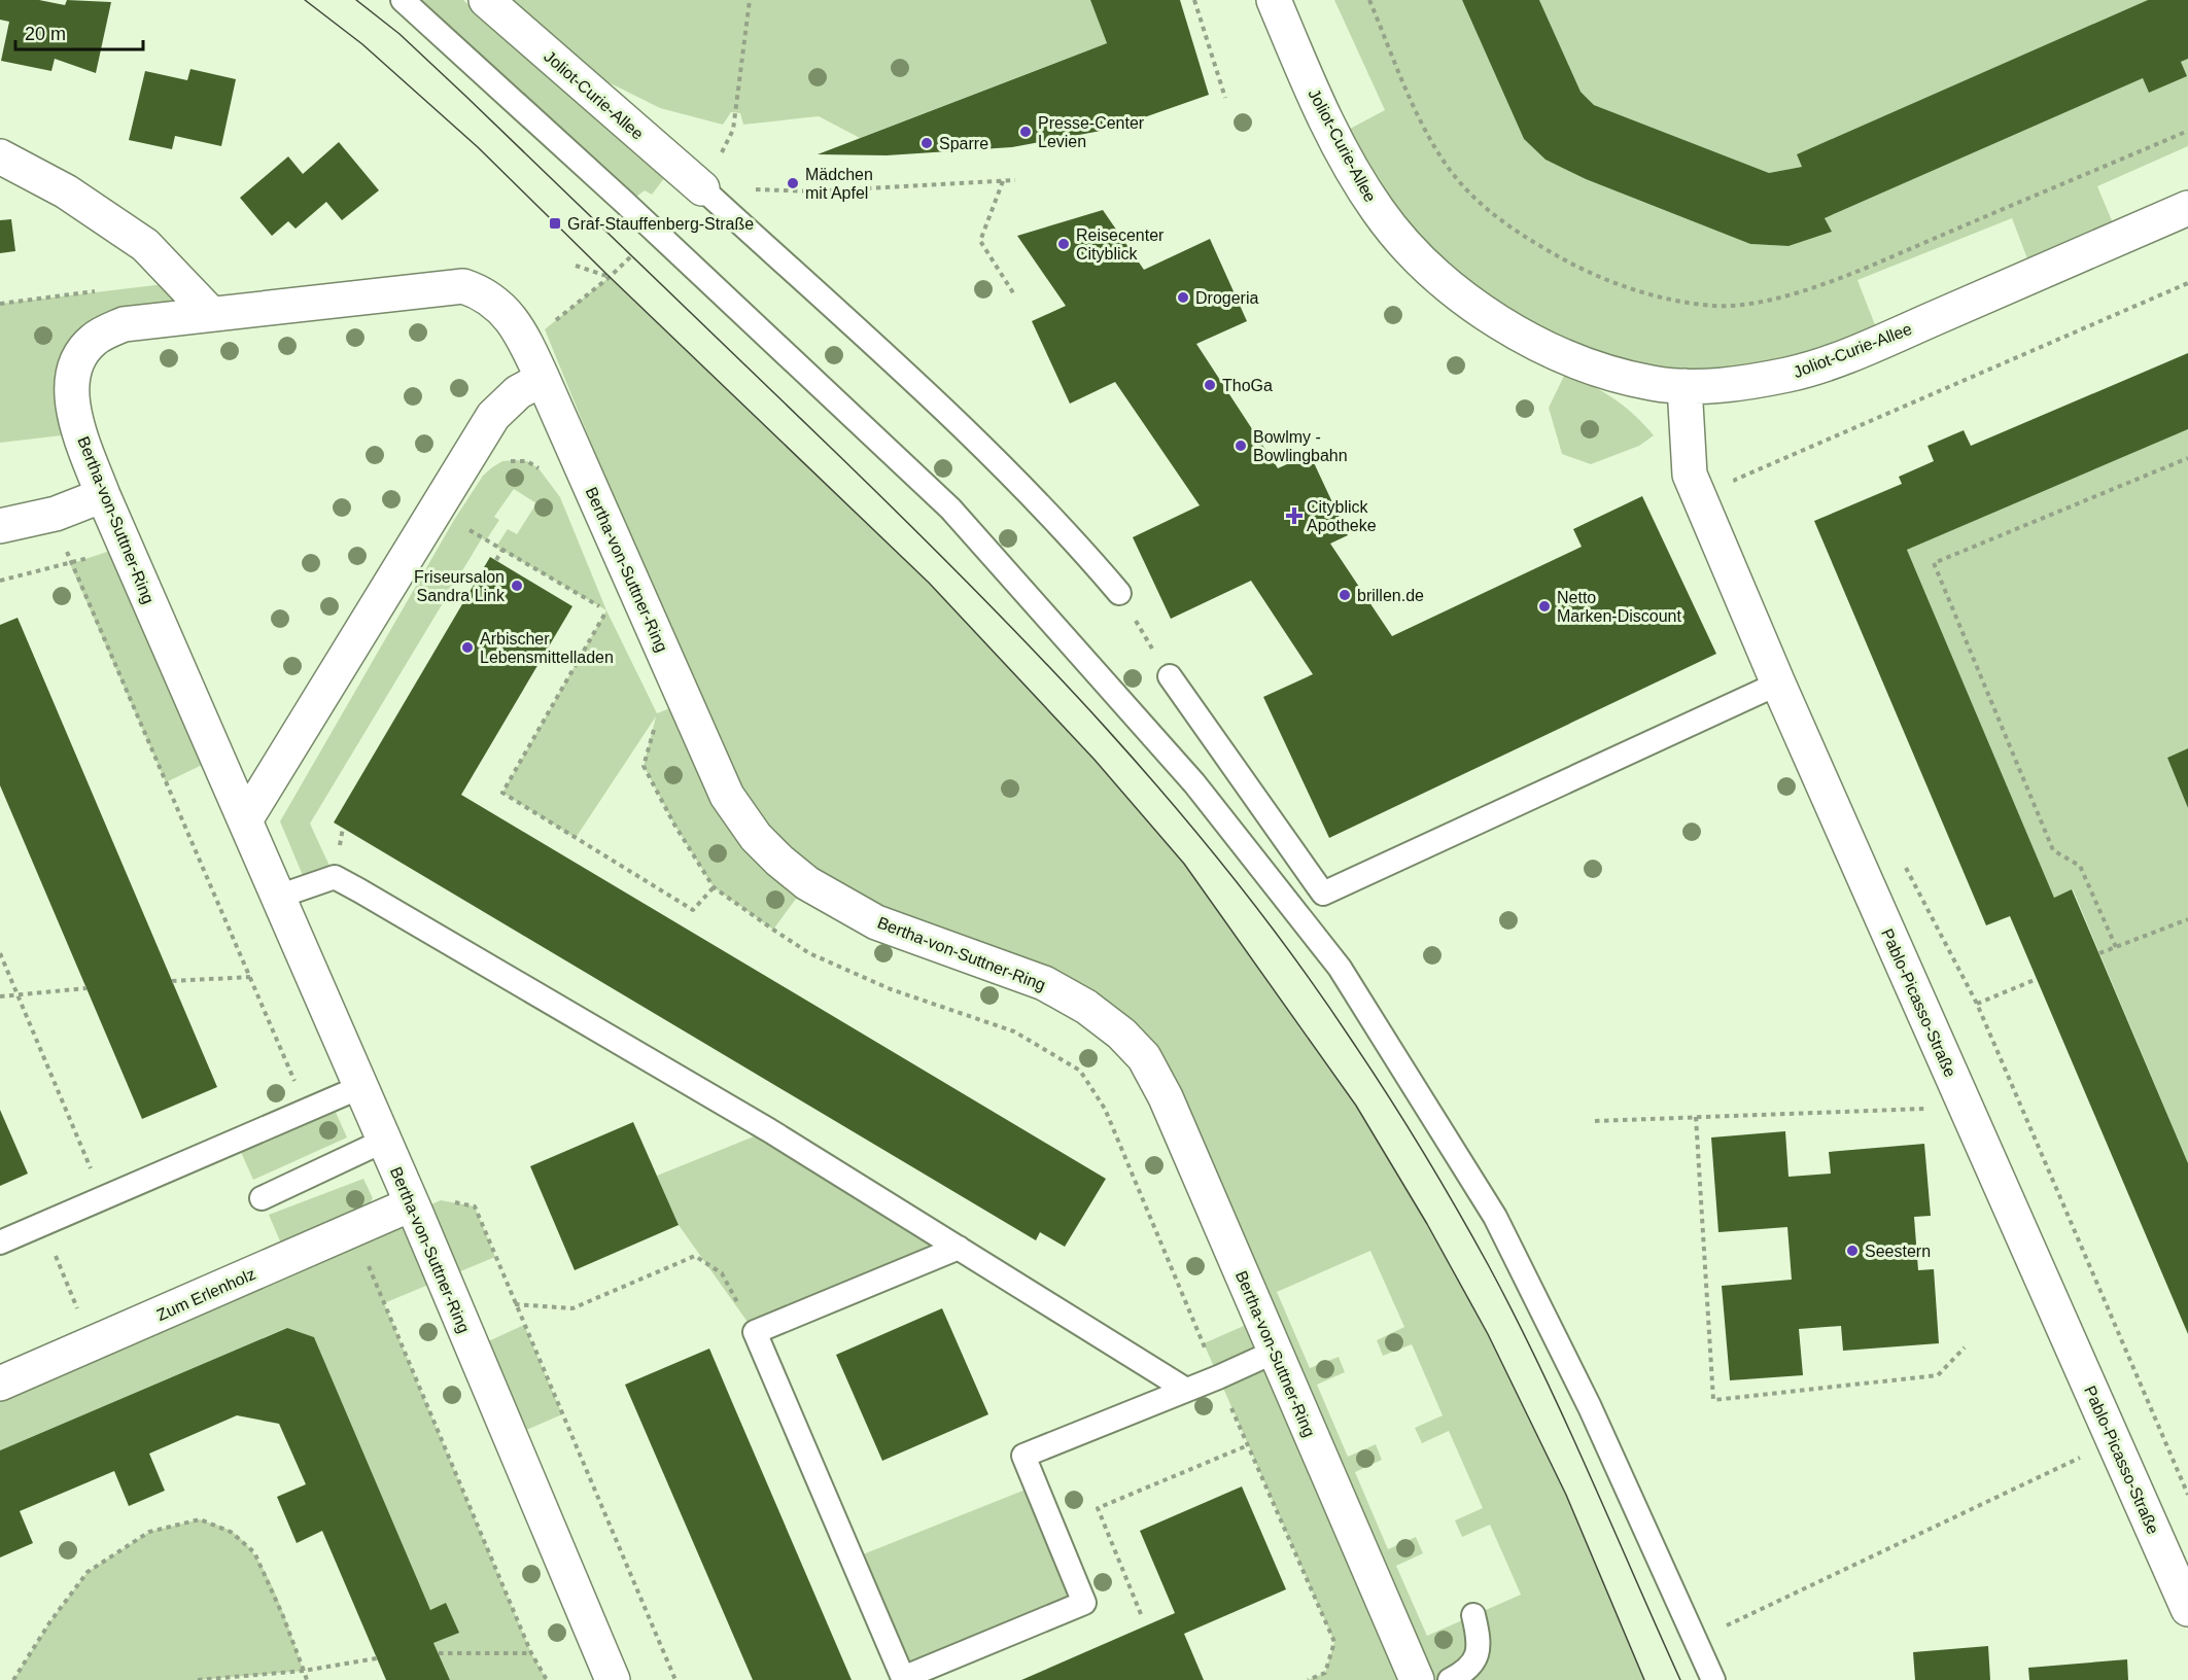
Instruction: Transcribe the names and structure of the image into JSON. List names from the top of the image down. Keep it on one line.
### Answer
{"streets":{"street":["Joliot-Curie-Allee","Bertha-von-Suttner-Ring","Pablo-Picasso-Straße","Zum Erlenholz"]},"crossings":[["Joliot-Curie-Allee","Pablo-Picasso-Straße"],["Bertha-von-Suttner-Ring","Zum Erlenholz"]],"places":{"other":["Presse-Center Levien","Sparre","Mädchen mit Apfel","Reisecenter Cityblick","Drogeria","ThoGa","Bowlmy - Bowlingbahn","Friseursalon Sandra Link","brillen.de","Netto Marken-Discount","Arbischer Lebensmittelladen","Seestern"],"transit":["Graf-Stauffenberg-Straße"],"health":["Cityblick Apotheke"]},"scale_bar":"20 m"}
